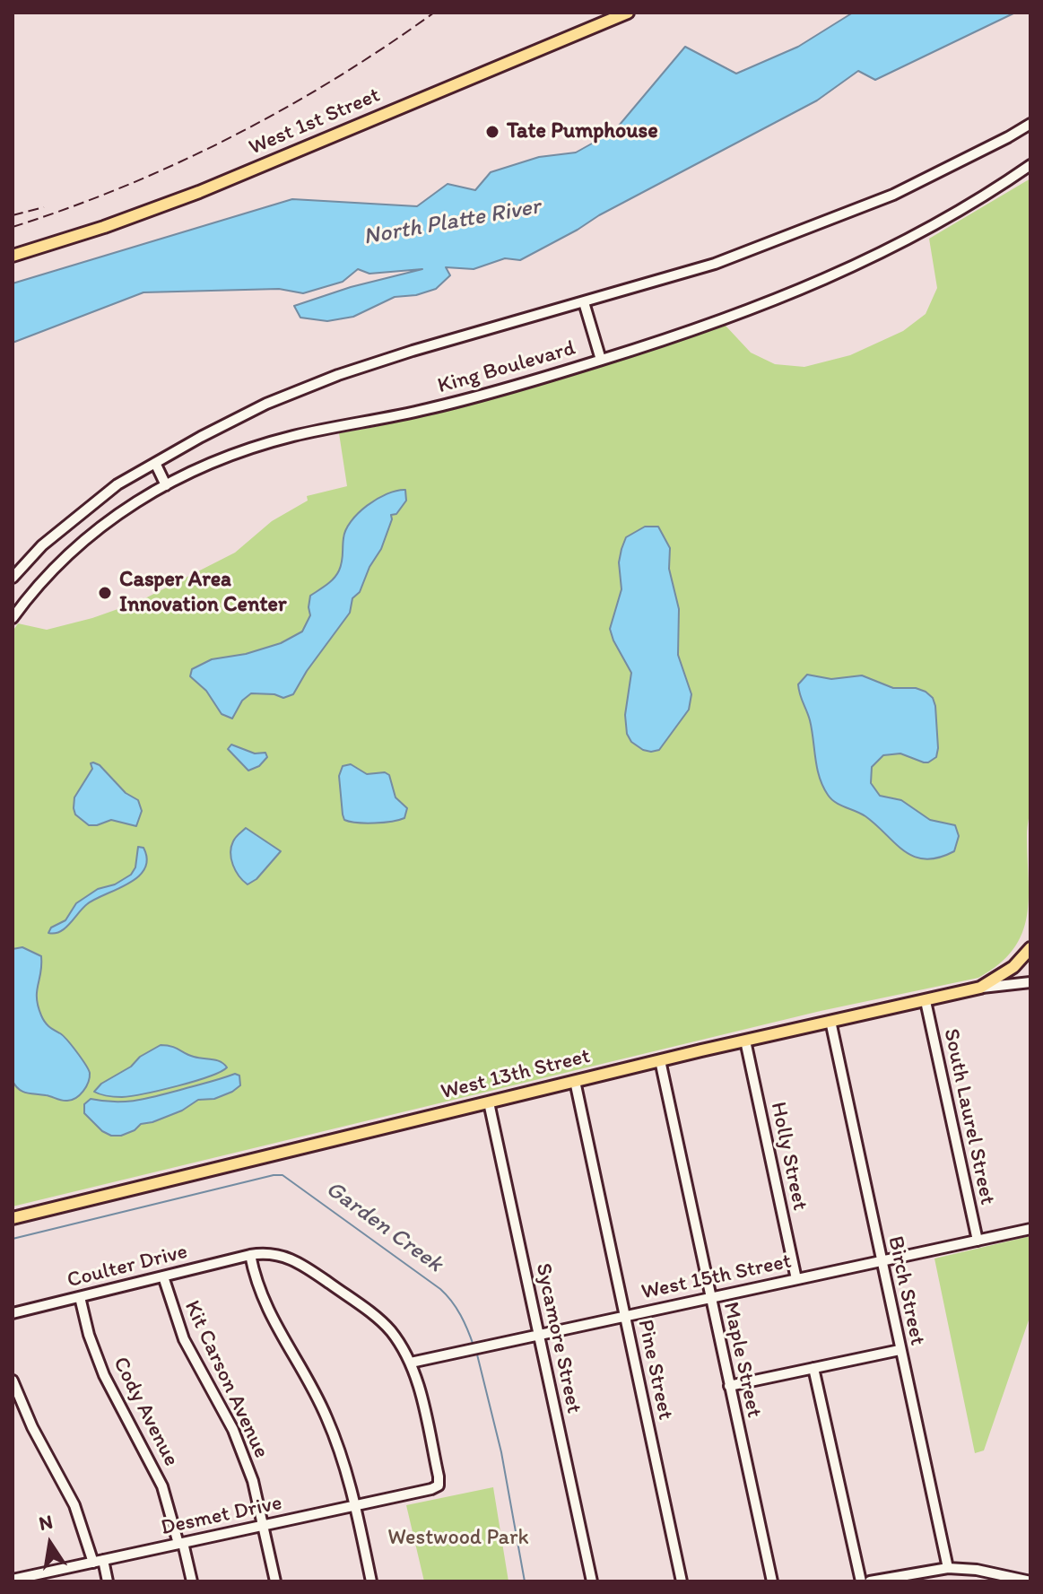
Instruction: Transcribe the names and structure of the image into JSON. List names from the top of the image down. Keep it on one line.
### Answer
{"streets":{"main road":["West 1st Street","West 13th Street"],"street":["King Boulevard","South Laurel Street","Holly Street","Coulter Drive","West 15th Street","Birch Street","Sycamore Street","Maple Street","Pine Street","Kit Carson Avenue","Cody Avenue","Desmet Drive"]},"crossings":[["West 13th Street","South Laurel Street"],["West 13th Street","Holly Street"],["West 13th Street","Birch Street"],["West 13th Street","Sycamore Street"],["West 13th Street","Maple Street"],["West 13th Street","Pine Street"],["South Laurel Street","West 15th Street"],["Holly Street","West 15th Street"],["Coulter Drive","West 15th Street"],["Coulter Drive","Kit Carson Avenue"],["Coulter Drive","Cody Avenue"],["Coulter Drive","Desmet Drive"],["West 15th Street","Birch Street"],["West 15th Street","Sycamore Street"],["West 15th Street","Maple Street"],["West 15th Street","Pine Street"],["Kit Carson Avenue","Desmet Drive"],["Cody Avenue","Desmet Drive"]],"water":["North Platte River","Garden Creek"],"parks":["Westwood Park"],"places":["Tate Pumphouse","Casper Area Innovation Center"],"north":"top"}
